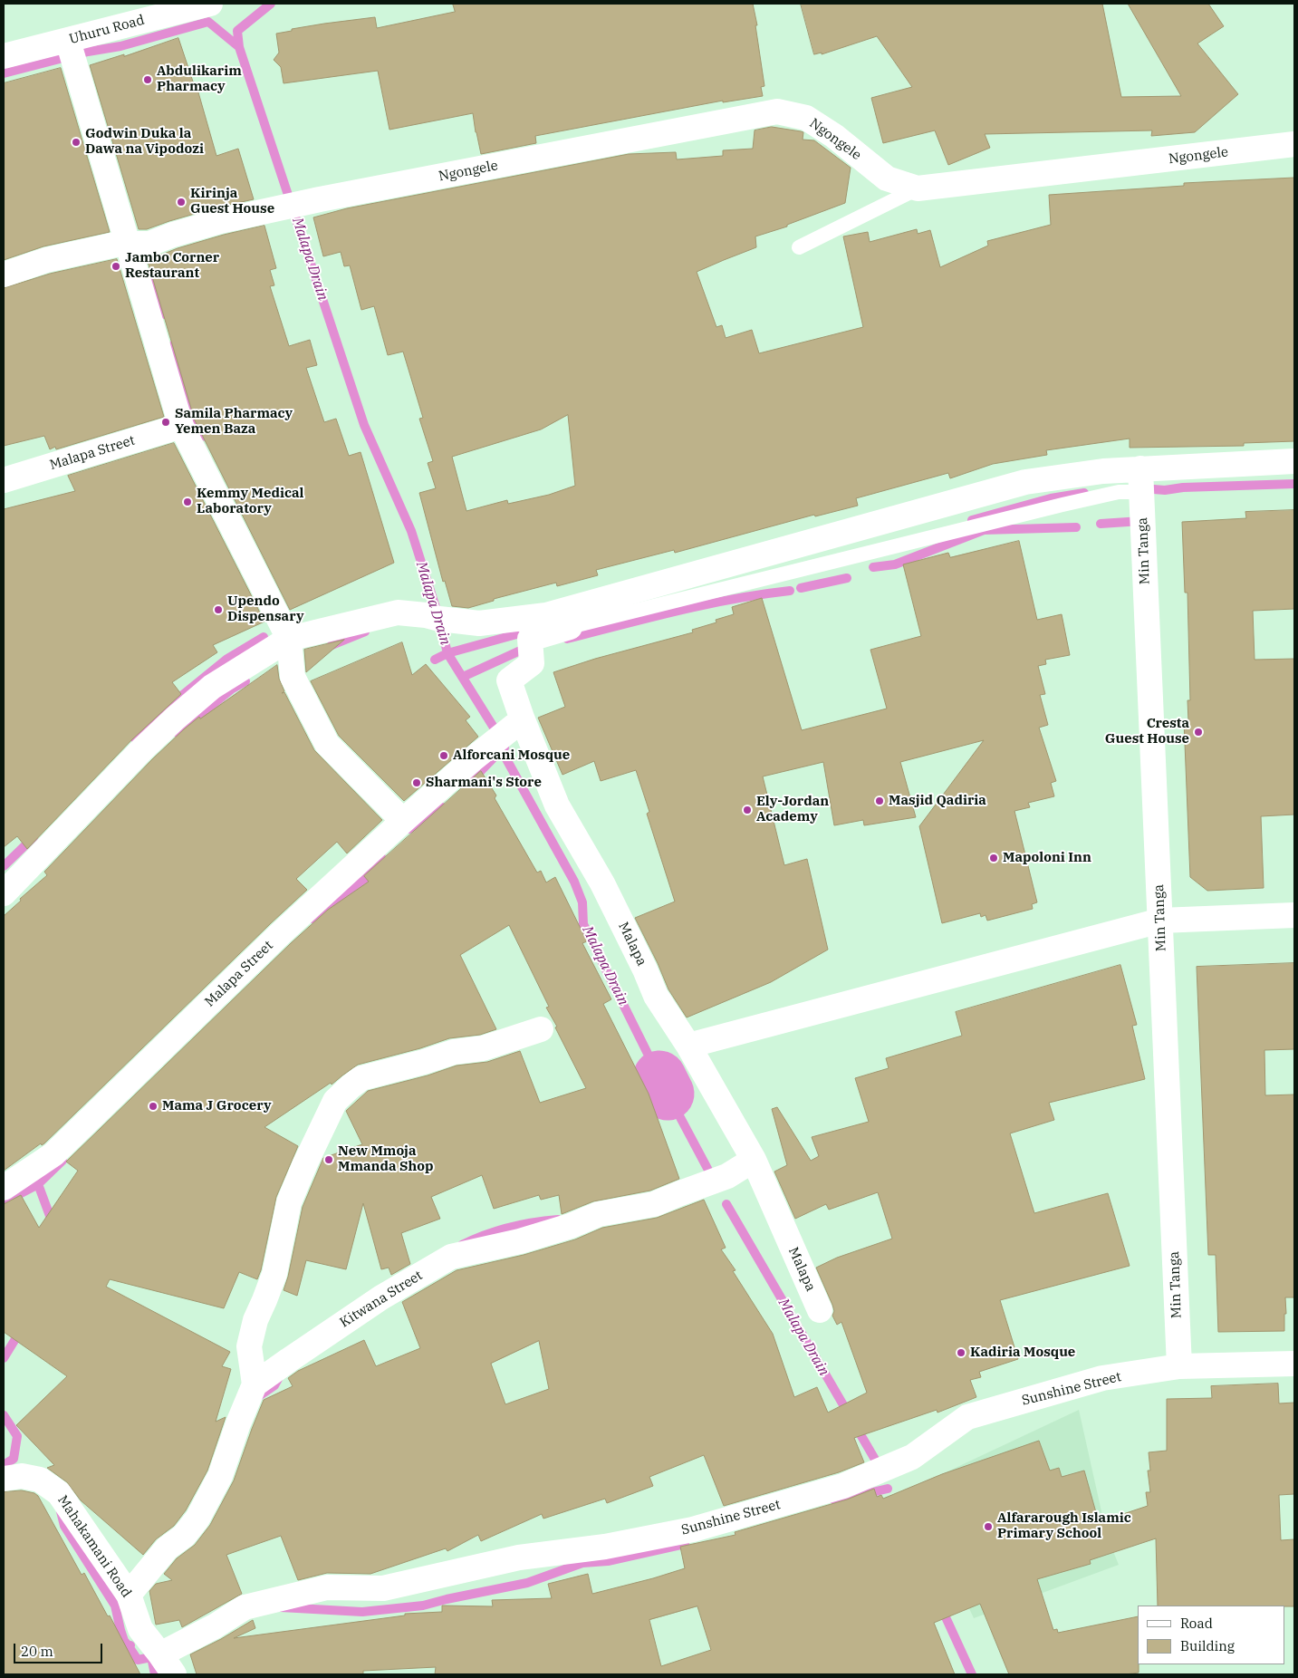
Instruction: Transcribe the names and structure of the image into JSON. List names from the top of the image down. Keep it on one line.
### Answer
{"streets":{"street":["Uhuru Road","Ngongele","Malapa Street","Min Tanga","Malapa","Kitwana Street","Sunshine Street","Mahakamani Road"]},"crossings":[["Min Tanga","Sunshine Street"],["Malapa","Kitwana Street"],["Sunshine Street","Mahakamani Road"]],"water":["Malapa Drain"],"places":["Abdulikarim Pharmacy","Godwin Duka la Dawa na Vipodozi","Kirinja Guest House","Jambo Corner Restaurant","Samila Pharmacy Yemen Baza","Kemmy Medical Laboratory","Upendo Dispensary","Cresta Guest House","Alforcani Mosque","Sharmani's Store","Masjid Qadiria","Ely-Jordan Academy","Mapoloni Inn","Mama J Grocery","New Mmoja Mmanda Shop","Kadiria Mosque","Alfararough Islamic Primary School"],"legend":["Road","Building"],"scale_bar":"20 m"}
